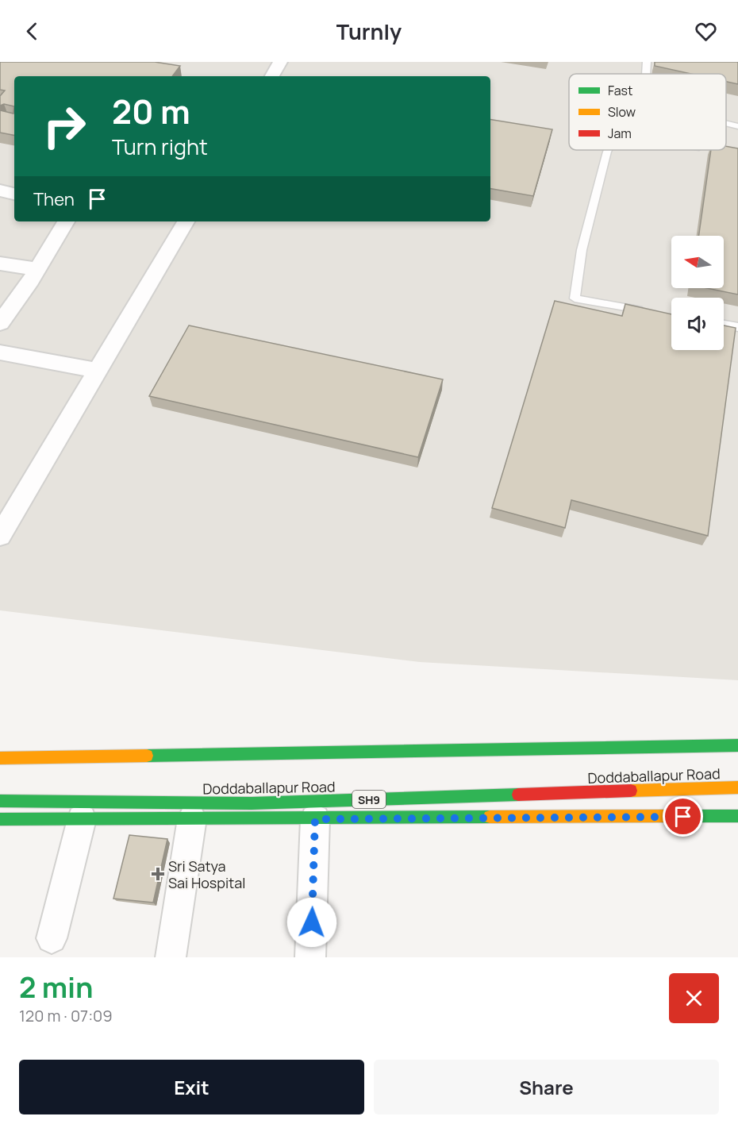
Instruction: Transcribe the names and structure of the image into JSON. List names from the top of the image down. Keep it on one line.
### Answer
{"streets":{"main road":["Doddaballapur Road","SH9"]},"places":{"health":["Sri Satya Sai Hospital"]},"legend":["Fast","Slow","Jam"],"north":"left","page":{"header":"Turnly","turn":["20 m","Turn right"],"then":"Then","heading":["2 min","120 m · 07:09"],"buttons":["Exit","Share"]}}
